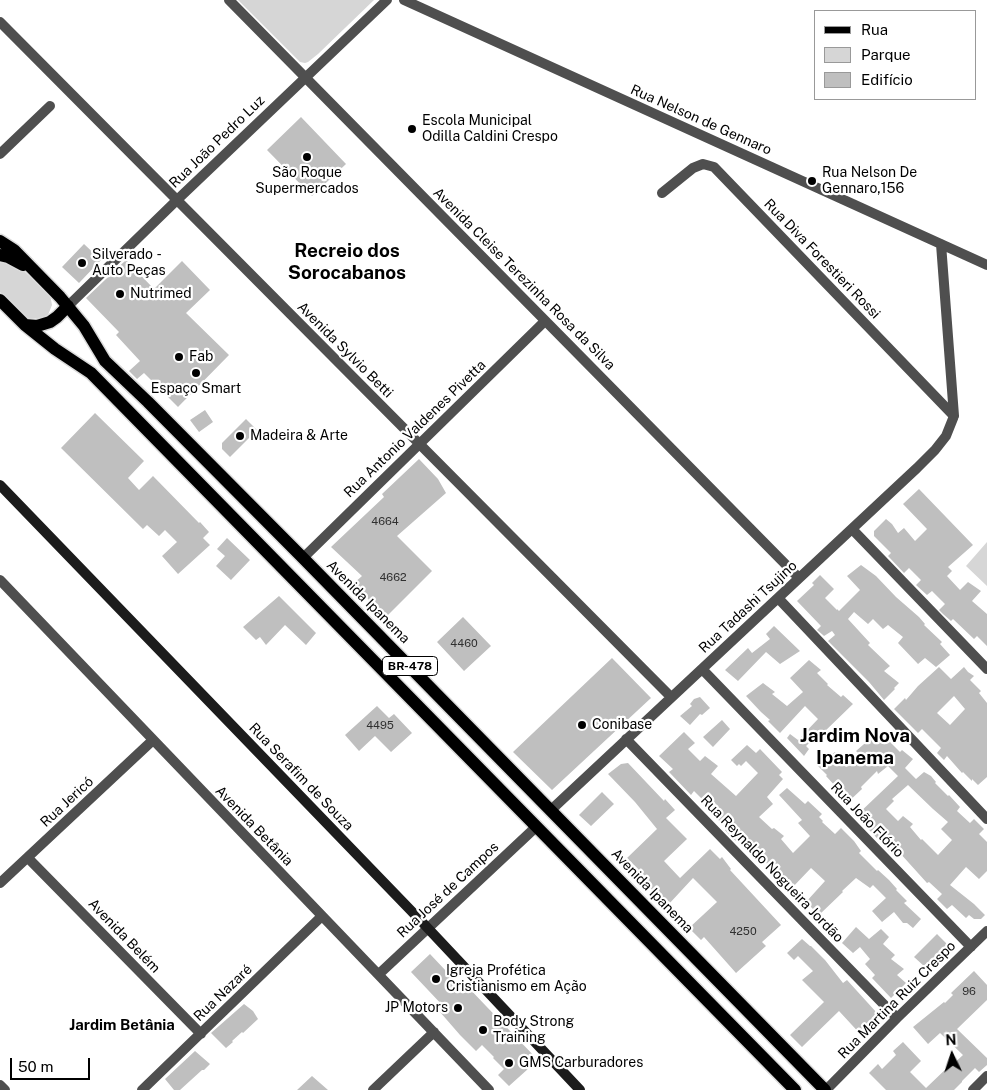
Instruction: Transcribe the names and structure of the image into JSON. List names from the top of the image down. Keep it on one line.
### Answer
{"streets":{"main road":["Avenida Ipanema","BR-478"],"street":["Rua Nelson de Gennaro","Rua João Pedro Luz","Rua Diva Forestieri Rossi","Avenida Cleise Terezinha Rosa da Silva","Avenida Sylvio Betti","Rua Antonio Valdenes Pivetta","Rua Tadashi Tsujino","Rua Serafim de Souza","Rua Jericó","Rua João Flório","Avenida Betânia","Rua Reynaldo Nogueira Jordão","Rua José de Campos","Avenida Belém","Rua Nazaré","Rua Martina Ruiz Crespo"]},"crossings":[["Rua João Pedro Luz","Avenida Cleise Terezinha Rosa da Silva"],["Rua João Pedro Luz","Avenida Sylvio Betti"],["Rua João Pedro Luz","Avenida Ipanema"],["Rua Diva Forestieri Rossi","Rua Tadashi Tsujino"],["Avenida Cleise Terezinha Rosa da Silva","Rua Antonio Valdenes Pivetta"],["Avenida Cleise Terezinha Rosa da Silva","Rua Tadashi Tsujino"],["Avenida Sylvio Betti","Rua Antonio Valdenes Pivetta"],["Avenida Sylvio Betti","Rua Tadashi Tsujino"],["Rua Antonio Valdenes Pivetta","Avenida Ipanema"],["Avenida Ipanema","Rua Tadashi Tsujino"],["Avenida Ipanema","Rua Martina Ruiz Crespo"],["Rua Tadashi Tsujino","Rua João Flório"],["Rua Tadashi Tsujino","Rua Reynaldo Nogueira Jordão"],["BR-478","Rua José de Campos"],["Rua Serafim de Souza","Rua José de Campos"],["Rua Jericó","Avenida Betânia"],["Rua Jericó","Avenida Belém"],["Rua João Flório","Rua Martina Ruiz Crespo"],["Avenida Betânia","Rua José de Campos"],["Avenida Betânia","Rua Nazaré"],["Rua Reynaldo Nogueira Jordão","Rua Martina Ruiz Crespo"],["Avenida Belém","Rua Nazaré"]],"districts":["Recreio dos Sorocabanos","Jardim Nova Ipanema","Jardim Betânia"],"places":["Escola Municipal Odilla Caldini Crespo","São Roque Supermercados","Rua Nelson De Gennaro,156","Silverado - Auto Peças","Nutrimed","Fab","Espaço Smart","Madeira & Arte","Conibase","Igreja Profética Cristianismo em Ação","JP Motors","Body Strong Training","GMS Carburadores"],"house_numbers":["4664","4662","4460","4495","4250","96"],"legend":["Rua","Parque","Edifício"],"scale_bar":"50 m","north":"top"}
